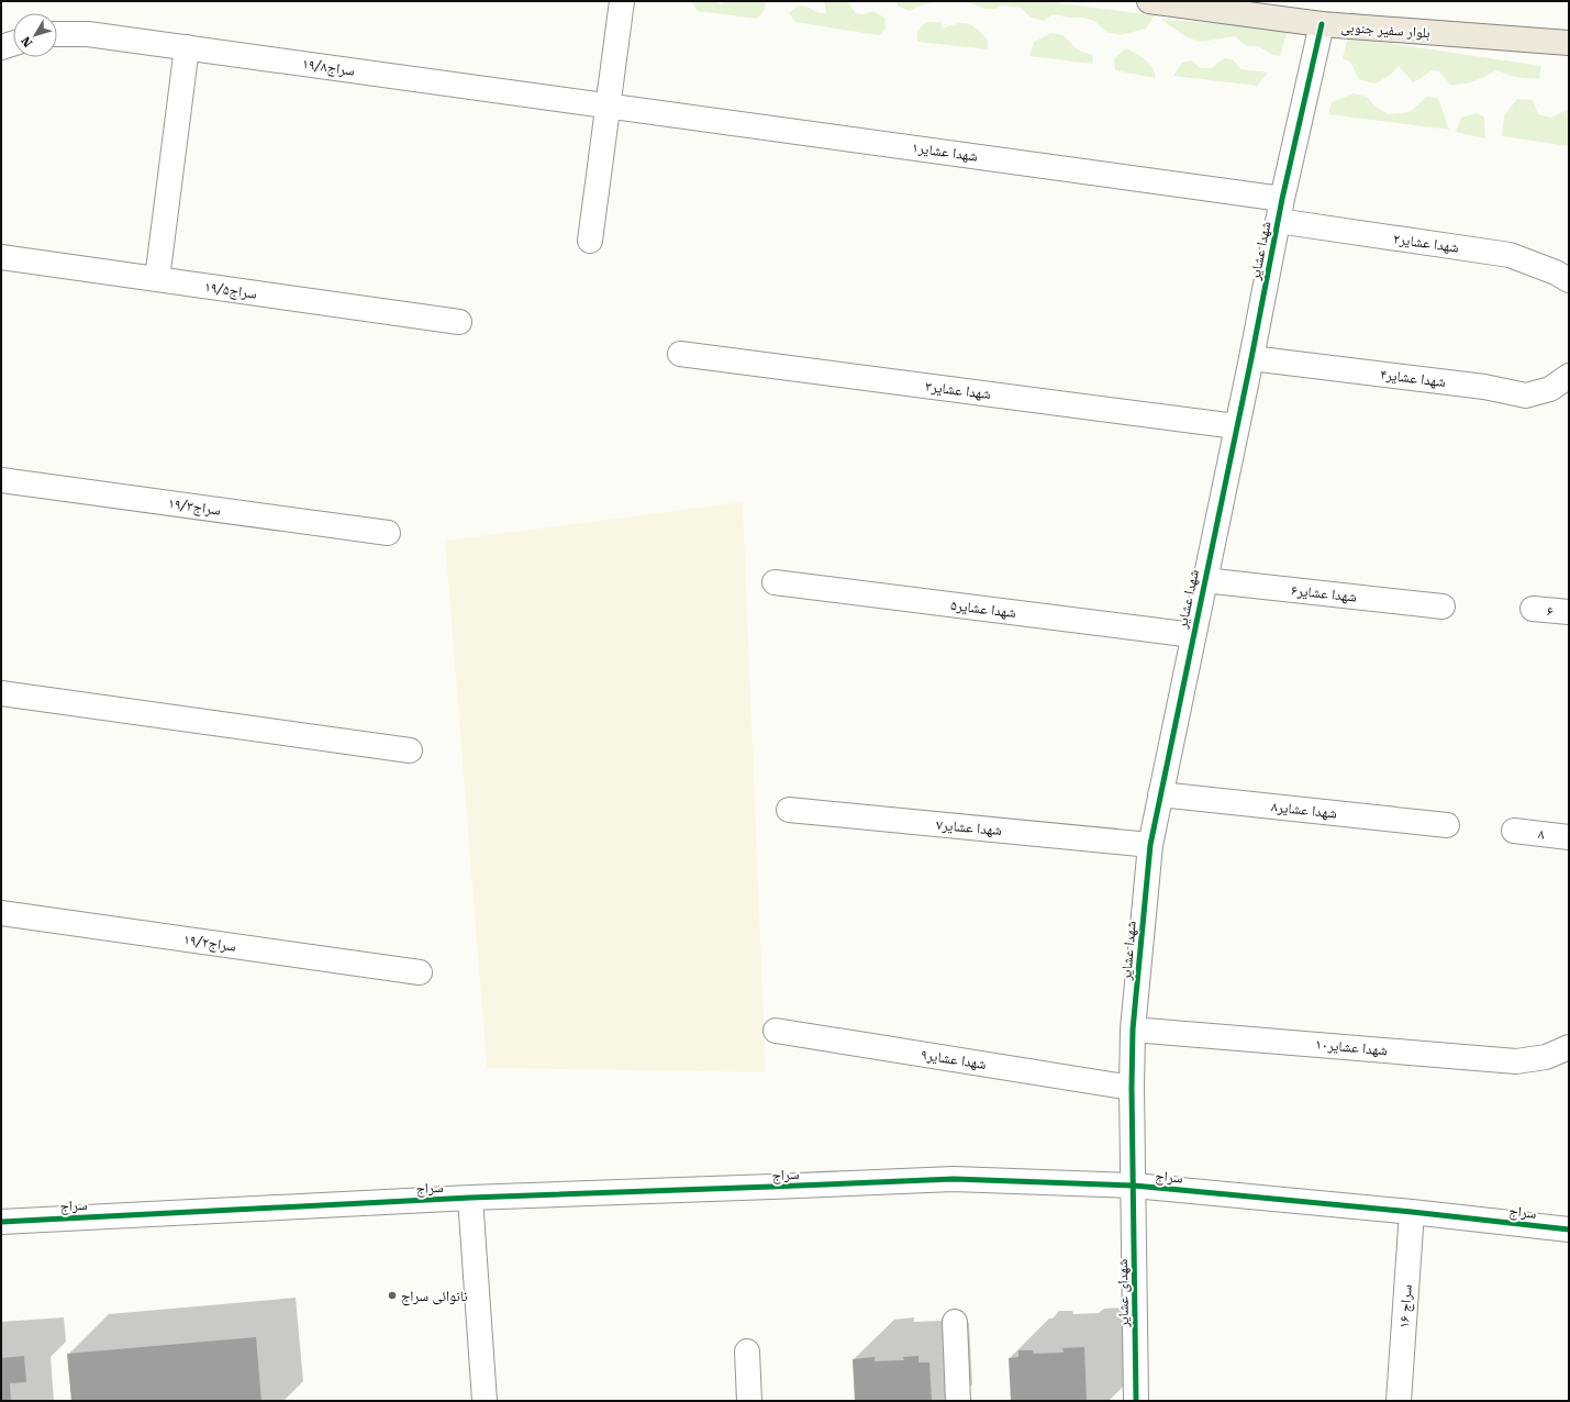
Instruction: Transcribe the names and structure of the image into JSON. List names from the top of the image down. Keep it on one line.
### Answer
{"streets":{"main road":["بلوار سفیر جنوبی"],"street":["سراج۱۹/۸","شهدا عشایر۱","شهدا عشایر۲","شهدا عشایر","سراج۱۹/۵","شهدا عشایر۴","شهدا عشایر۳","سراج۱۹/۳","شهدا عشایر۶","شهدا عشایر۵","۶","شهدا عشایر۸","شهدا عشایر۷","۸","سراج۱۹/۲","شهدا عشایر۱۰","شهدا عشایر۹","سراج","شهدای عشایر","سراج ۱۶"]},"crossings":[["بلوار سفیر جنوبی","شهدا عشایر"],["سراج۱۹/۸","شهدا عشایر۱"],["شهدا عشایر۱","شهدا عشایر۲"],["شهدا عشایر۱","شهدا عشایر"],["شهدا عشایر۲","شهدا عشایر"],["شهدا عشایر","شهدا عشایر۴"],["شهدا عشایر","شهدا عشایر۳"],["شهدا عشایر","شهدا عشایر۶"],["شهدا عشایر","شهدا عشایر۵"],["شهدا عشایر","شهدا عشایر۸"],["شهدا عشایر","شهدا عشایر۷"],["شهدا عشایر","شهدا عشایر۱۰"],["شهدا عشایر","شهدا عشایر۹"],["شهدا عشایر","سراج"],["شهدا عشایر","شهدای عشایر"],["سراج","شهدای عشایر"],["سراج","سراج ۱۶"]],"places":["نانوائی سراج"],"north":"bottom left"}
